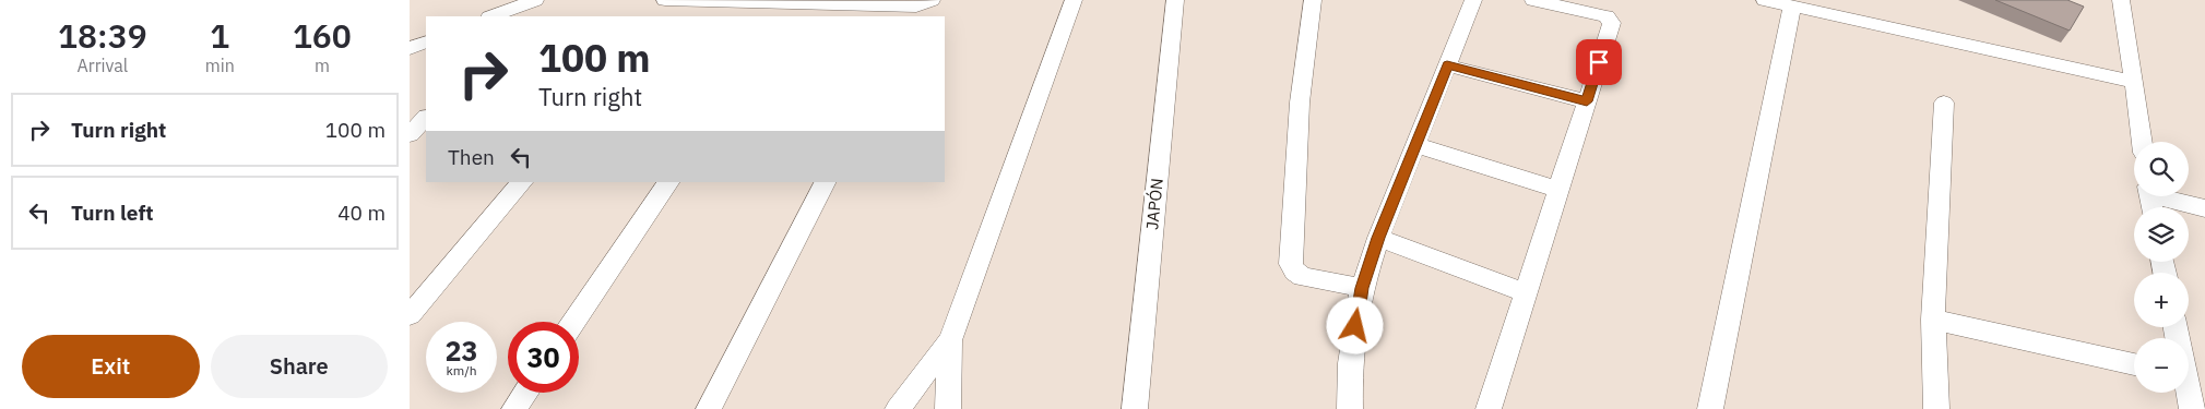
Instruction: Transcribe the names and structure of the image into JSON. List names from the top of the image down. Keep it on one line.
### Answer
{"streets":{"street":["JAPÓN"]},"page":{"eta":["18:39","Arrival","1","min","160","m"],"turn":["100 m","Turn right"],"list":[{"name":"Turn right","value":"100 m"},{"name":"Turn left","value":"40 m"}],"then":"Then","map_buttons":["+","−"],"speed":"23 km/h","limit":"30","buttons":["Exit","Share"]}}
